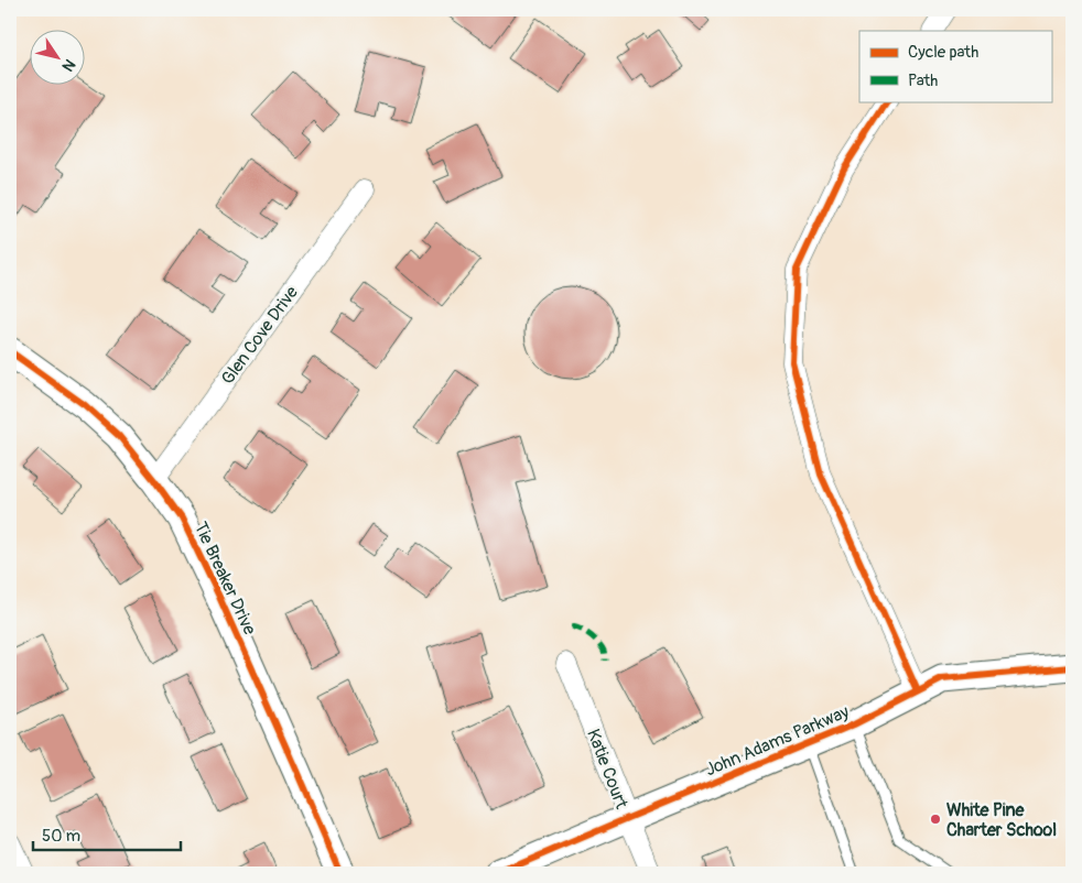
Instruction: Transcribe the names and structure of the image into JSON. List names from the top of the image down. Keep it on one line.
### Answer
{"streets":{"street":["Glen Cove Drive","Tie Breaker Drive","John Adams Parkway","Katie Court"]},"crossings":[["Glen Cove Drive","Tie Breaker Drive"],["John Adams Parkway","Katie Court"]],"places":["White Pine Charter School"],"legend":["Cycle path","Path"],"scale_bar":"50 m","north":"bottom right"}
